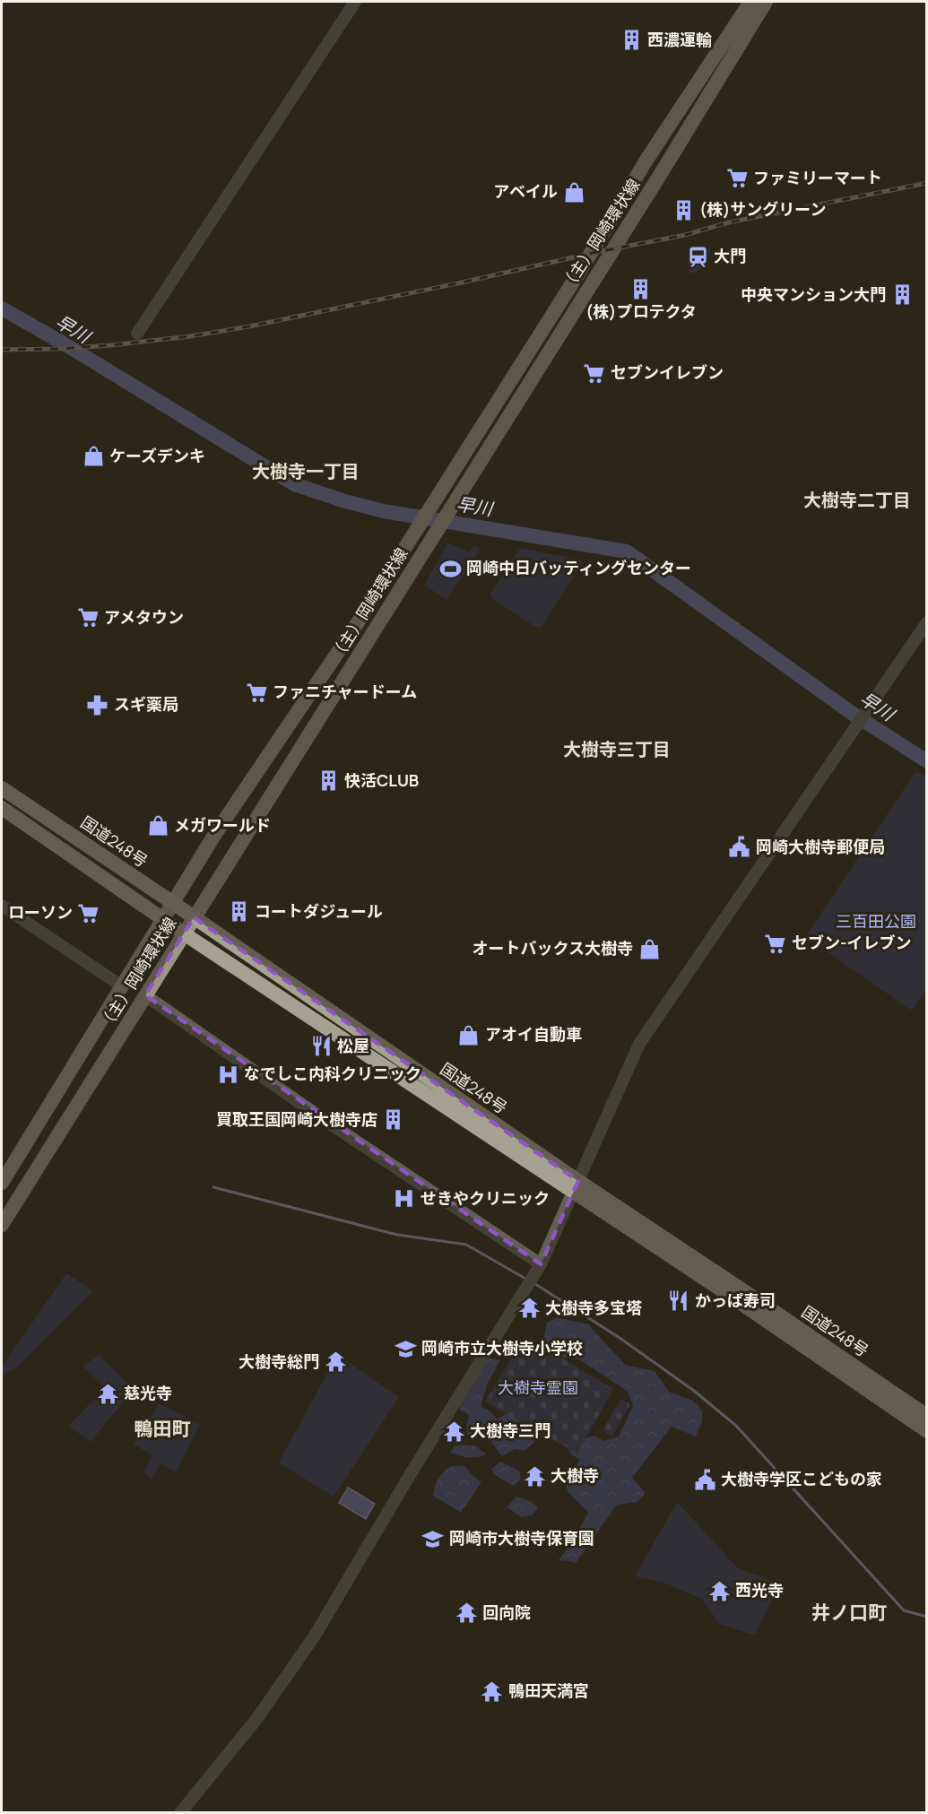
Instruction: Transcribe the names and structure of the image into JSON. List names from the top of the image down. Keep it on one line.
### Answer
{"streets":{"highway":["国道248号"],"main road":["（主）岡崎環状線"]},"crossings":[["（主）岡崎環状線","国道248号"]],"districts":["大樹寺一丁目","大樹寺二丁目","大樹寺三丁目","鴨田町","井ノ口町"],"water":["早川"],"parks":["三百田公園","大樹寺霊園"],"places":{"building":["西濃運輸","(株)サングリーン","(株)プロテクタ","中央マンション大門","快活CLUB","コートダジュール","買取王国岡崎大樹寺店"],"supermarket":["ファミリーマート","セブンイレブン","アメタウン","ファニチャードーム","ローソン","セブン-イレブン"],"shop":["アベイル","ケーズデンキ","メガワールド","オートバックス大樹寺","アオイ自動車"],"station":["大門"],"sports":["岡崎中日バッティングセンター"],"pharmacy":["スギ薬局"],"public building":["岡崎大樹寺郵便局","大樹寺学区こどもの家"],"restaurant":["松屋","かっぱ寿司"],"hospital":["なでしこ内科クリニック","せきやクリニック"],"temple":["大樹寺多宝塔","大樹寺総門","慈光寺","大樹寺三門","大樹寺","西光寺","回向院","鴨田天満宮"],"school or university":["岡崎市立大樹寺小学校","岡崎市大樹寺保育園"]}}
